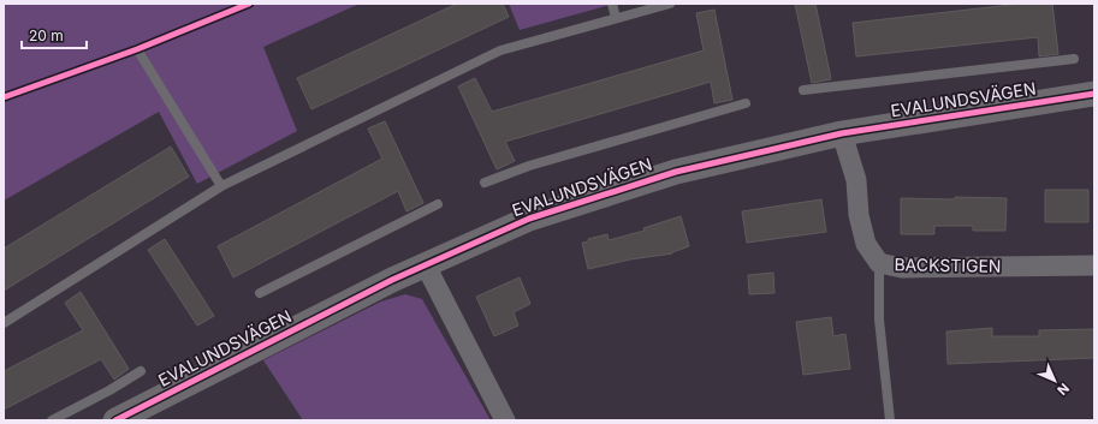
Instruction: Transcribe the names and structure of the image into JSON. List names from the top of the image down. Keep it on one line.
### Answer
{"streets":{"street":["EVALUNDSVÄGEN","BACKSTIGEN"]},"crossings":[["EVALUNDSVÄGEN","BACKSTIGEN"]],"scale_bar":"20 m","north":"bottom right"}
